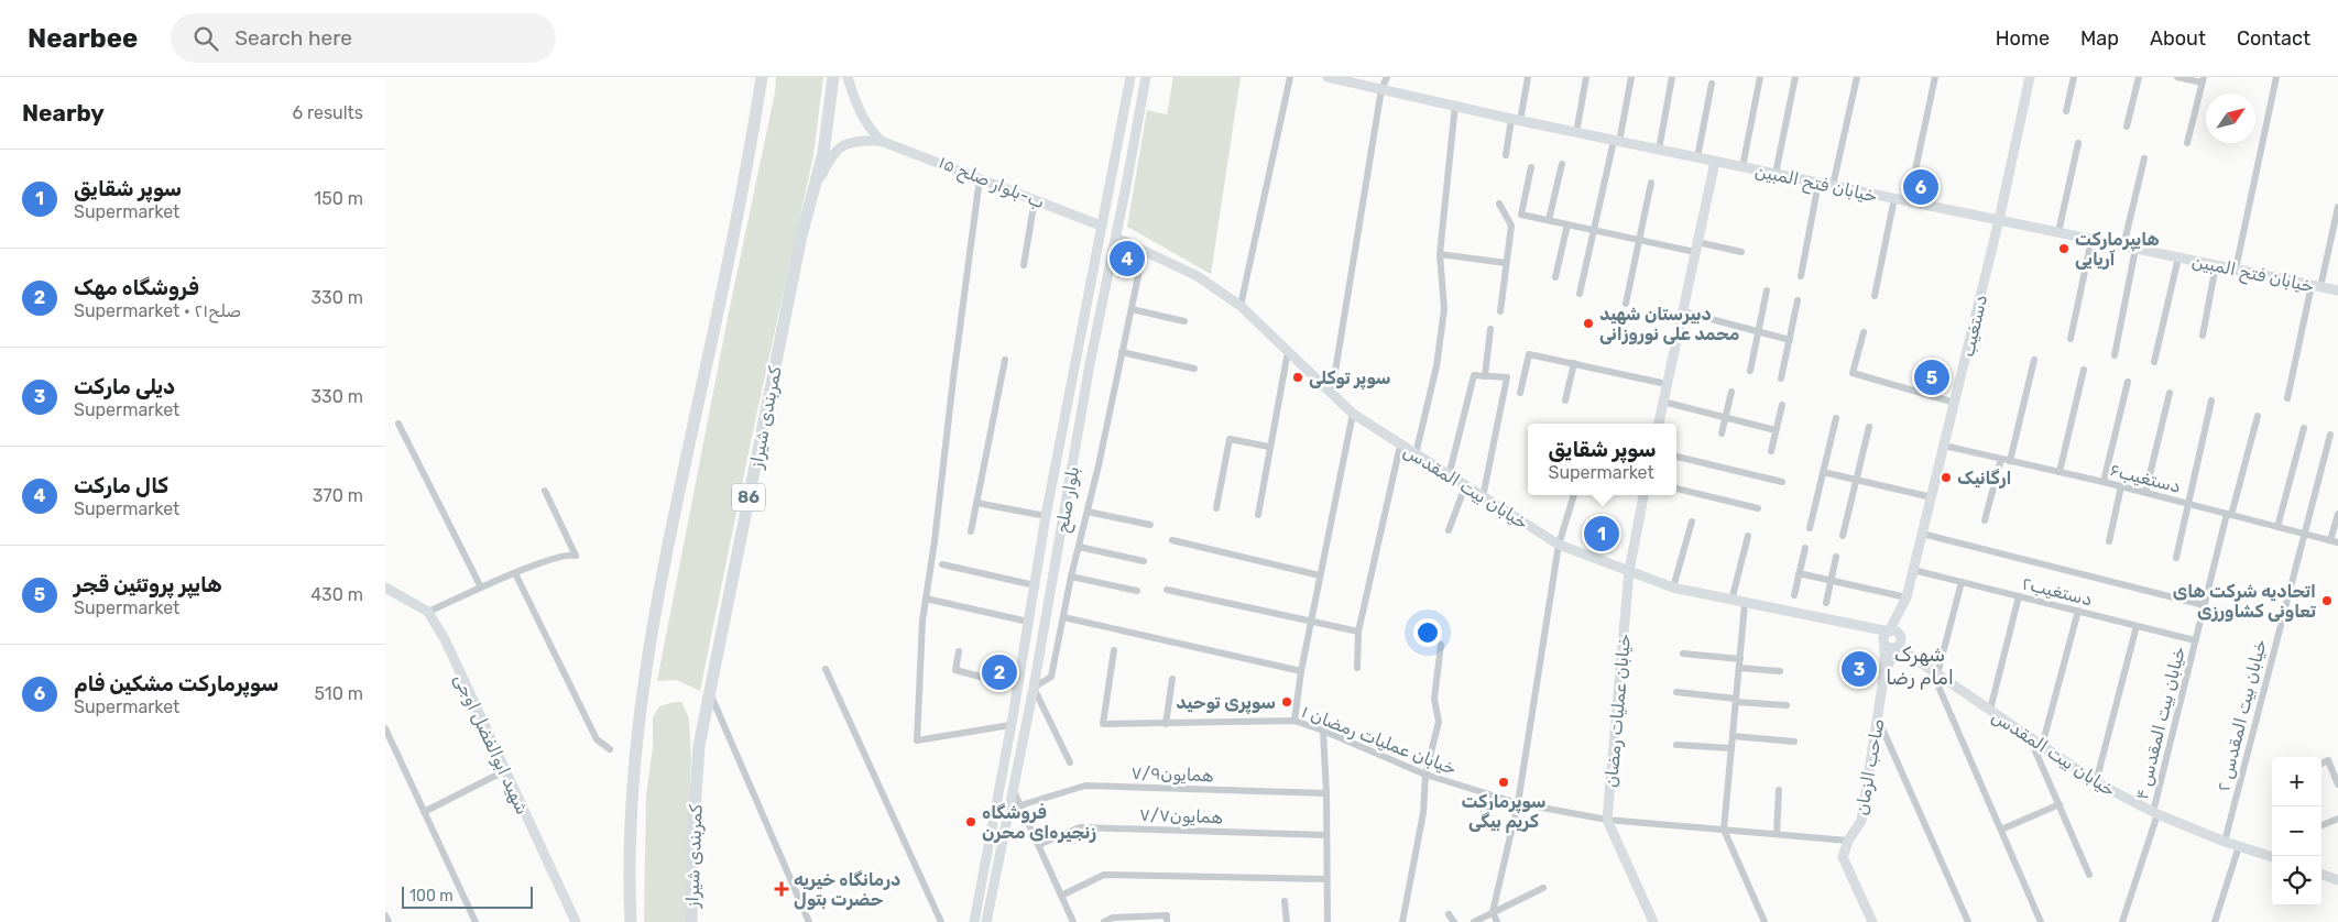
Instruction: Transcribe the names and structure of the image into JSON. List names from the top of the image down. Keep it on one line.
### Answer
{"streets":{"highway":["کمربندی شیراز","86"],"street":["۱۵ ب-بلوار صلح","خیابان فتح المبین","دستغیب","دستغیب۶","خیابان بیت المقدس","بلوار صلح","۲دستغیب","خیابان عملیات رمضان","خیابان بیت المقدس ۲","خیابان بیت المقدس ۴","خیابان عملیات رمضان ۱","شهید ابوالفضل اوجی","صاحب الزمان","همایون۷/۹","همایون۷/۷"]},"crossings":[["۱۵ ب-بلوار صلح","بلوار صلح"],["خیابان فتح المبین","دستغیب"],["دستغیب","دستغیب۶"],["دستغیب","خیابان بیت المقدس"],["دستغیب","۲دستغیب"],["دستغیب","صاحب الزمان"],["دستغیب۶","خیابان بیت المقدس ۲"],["دستغیب۶","خیابان بیت المقدس ۴"],["خیابان بیت المقدس","بلوار صلح"],["خیابان بیت المقدس","خیابان عملیات رمضان"],["خیابان بیت المقدس","خیابان بیت المقدس ۲"],["خیابان بیت المقدس","خیابان بیت المقدس ۴"],["۲دستغیب","خیابان بیت المقدس ۴"],["خیابان عملیات رمضان","خیابان عملیات رمضان ۱"],["خیابان عملیات رمضان ۱","صاحب الزمان"]],"districts":["شهرک امام رضا"],"places":{"other":["هایپرمارکت آریایی","دبیرستان شهید محمد علی نوروزانی","سوپر توکلی","ارگانیک","اتحادیه شرکت های تعاونی کشاورزی","سوپری توحید","سوپرمارکت کریم بیگی","فروشگاه زنجیره‌ای محرن"],"health":["درمانگاه خیریه حضرت بتول"]},"scale_bar":"100 m","north":"top right","page":{"header":"Nearbee","search":"Search here","nav":["Home","Map","About","Contact"],"heading":["Nearby","6 results"],"list":[{"mark":"1","name":"سوپر شقایق","note":"Supermarket","value":"150 m"},{"mark":"2","name":"فروشگاه مهک","note":"Supermarket · صلح۲۱","value":"330 m"},{"mark":"3","name":"دیلی مارکت","note":"Supermarket","value":"330 m"},{"mark":"4","name":"کال مارکت","note":"Supermarket","value":"370 m"},{"mark":"5","name":"هایپر پروتئین قجر","note":"Supermarket","value":"430 m"},{"mark":"6","name":"سوپرمارکت مشکین فام","note":"Supermarket","value":"510 m"}],"pins":["6","4","5","1","3","2"],"popup":["سوپر شقایق","Supermarket"],"map_buttons":["+","−"],"scale":"100 m"}}
